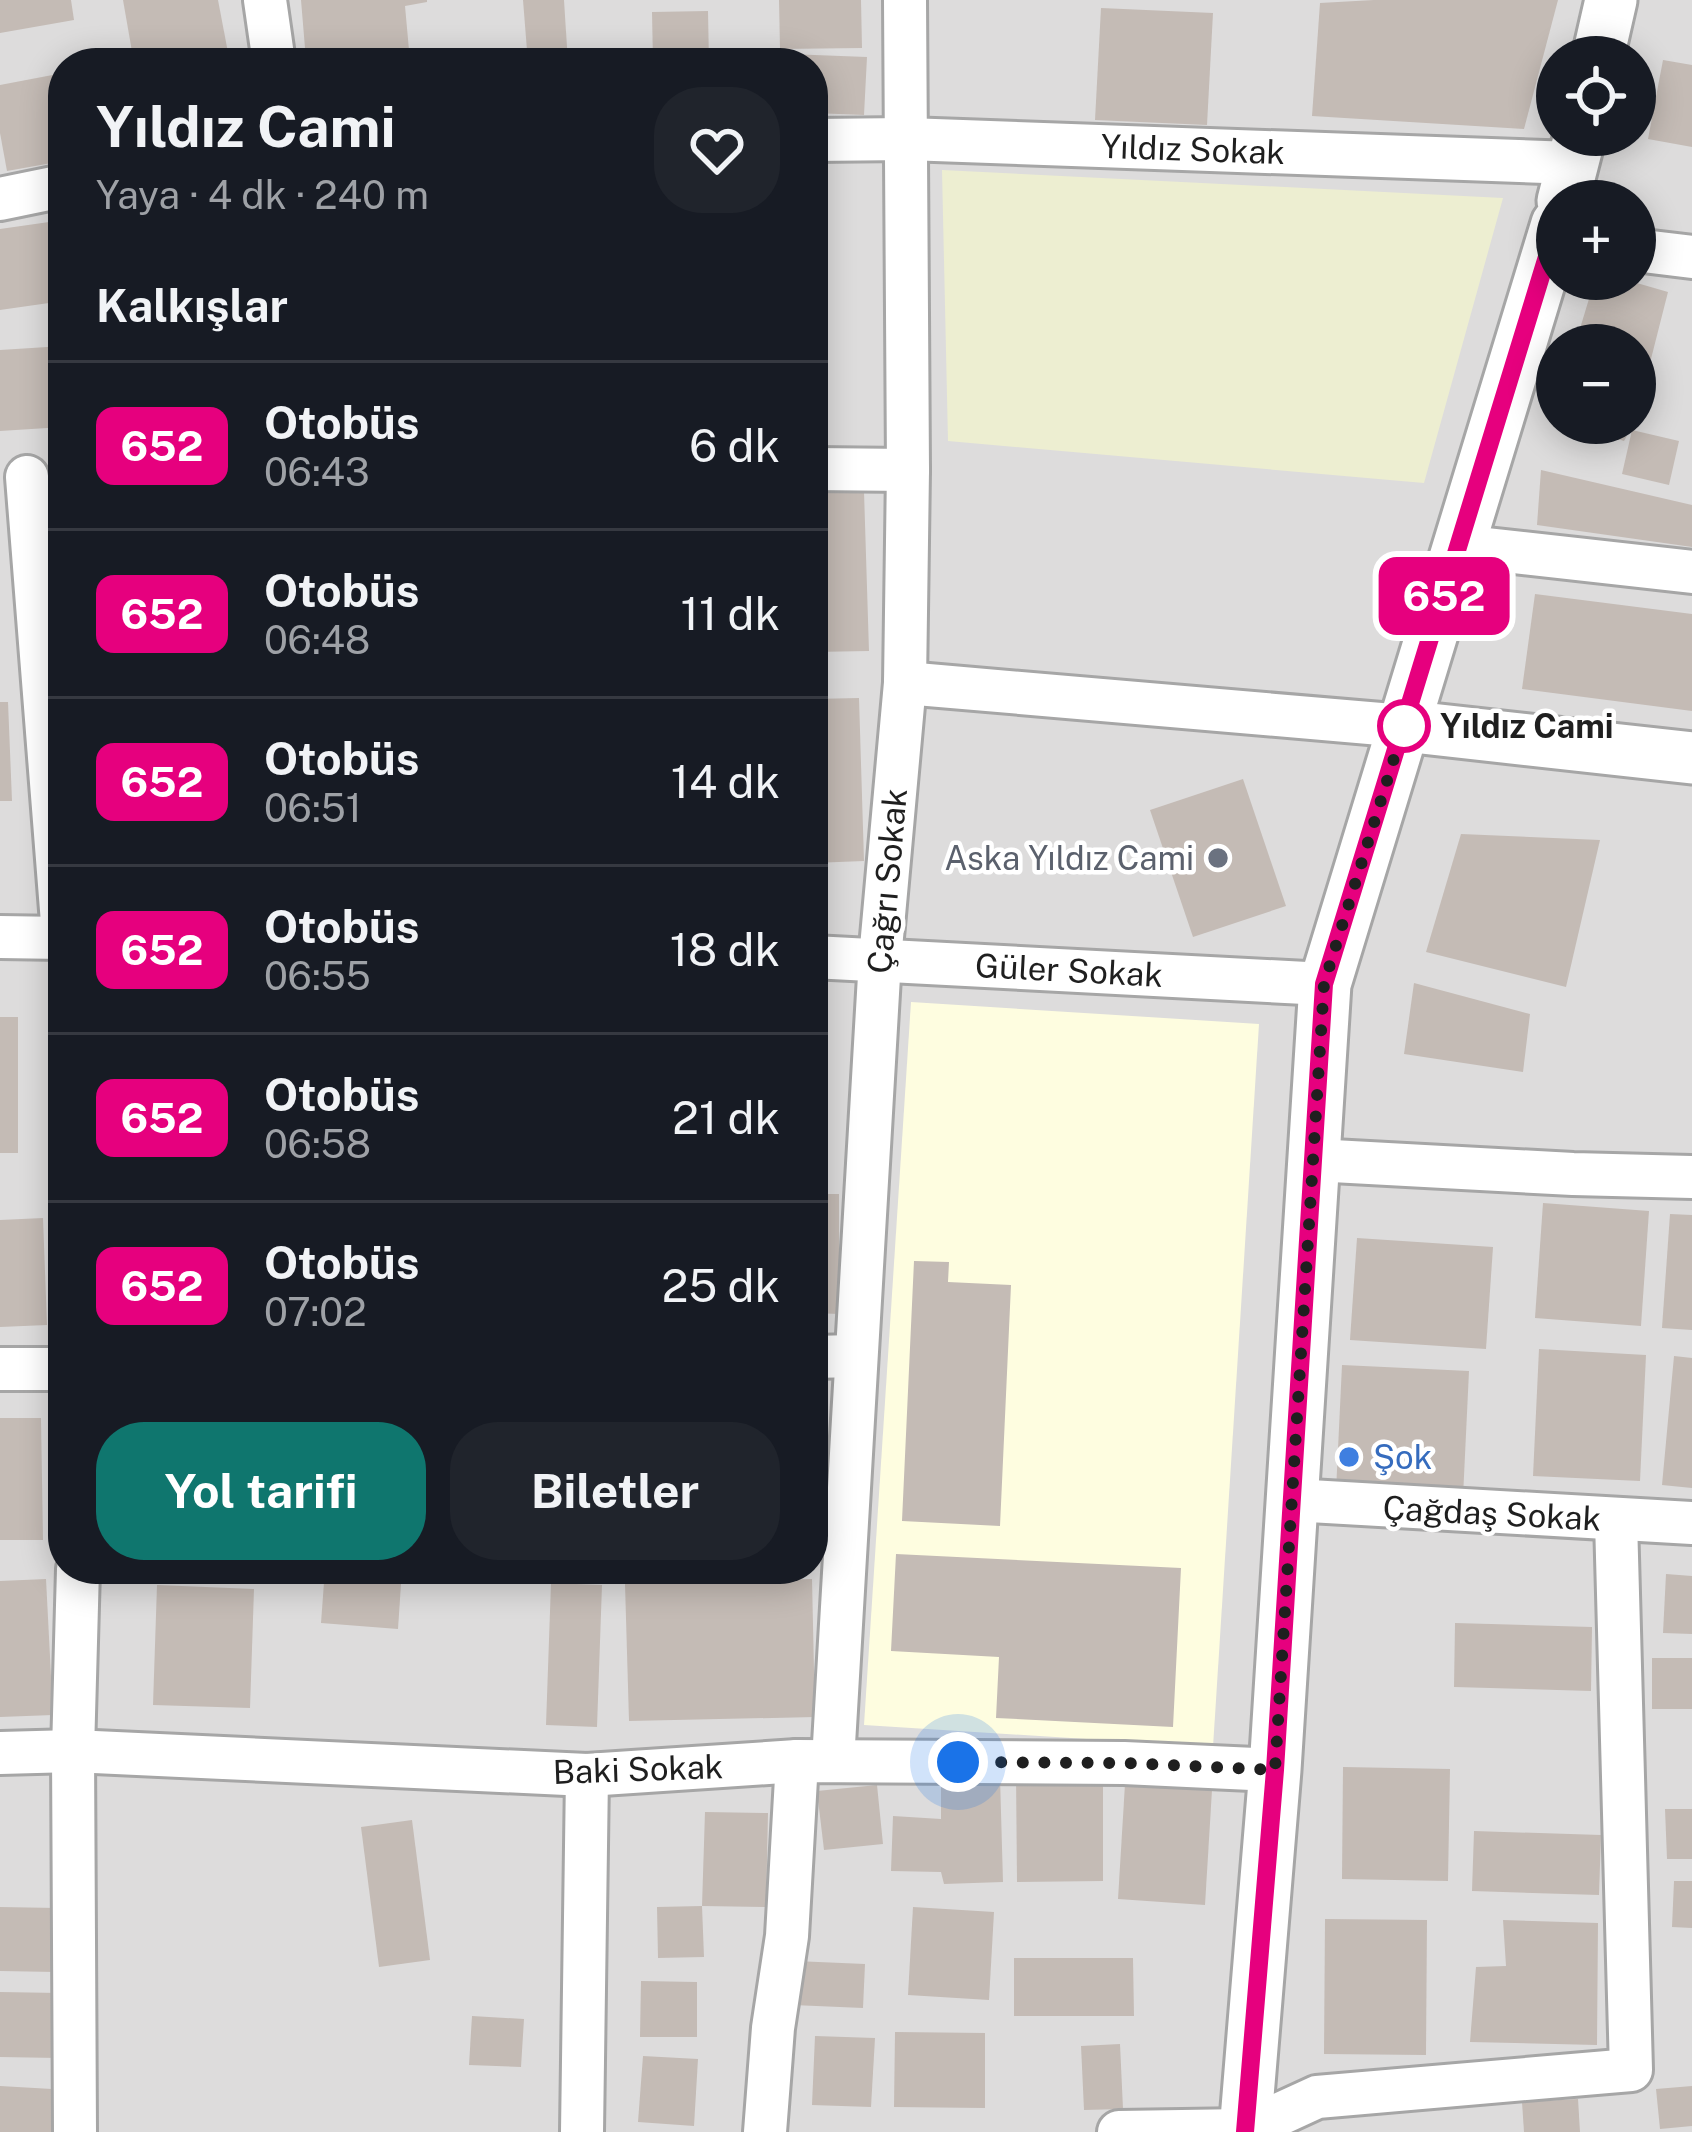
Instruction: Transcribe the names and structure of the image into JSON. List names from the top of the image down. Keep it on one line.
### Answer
{"streets":{"street":["Yıldız Sokak","Çağrı Sokak","Güler Sokak","Çağdaş Sokak","Baki Sokak"]},"crossings":[["Yıldız Sokak","Çağrı Sokak"],["Çağrı Sokak","Güler Sokak"],["Çağrı Sokak","Baki Sokak"]],"places":["Yıldız Cami","Aska Yıldız Cami","Şok"],"lines":["bus line 652"],"page":{"on_map":"652","map_buttons":["+","−"],"heading":[["Yıldız Cami","Yaya · 4 dk · 240 m"],"Kalkışlar"],"list":[{"mark":"652","name":"Otobüs","note":"06:43","value":"6 dk"},{"mark":"652","name":"Otobüs","note":"06:48","value":"11 dk"},{"mark":"652","name":"Otobüs","note":"06:51","value":"14 dk"},{"mark":"652","name":"Otobüs","note":"06:55","value":"18 dk"},{"mark":"652","name":"Otobüs","note":"06:58","value":"21 dk"},{"mark":"652","name":"Otobüs","note":"07:02","value":"25 dk"}],"buttons":["Yol tarifi","Biletler"]}}
